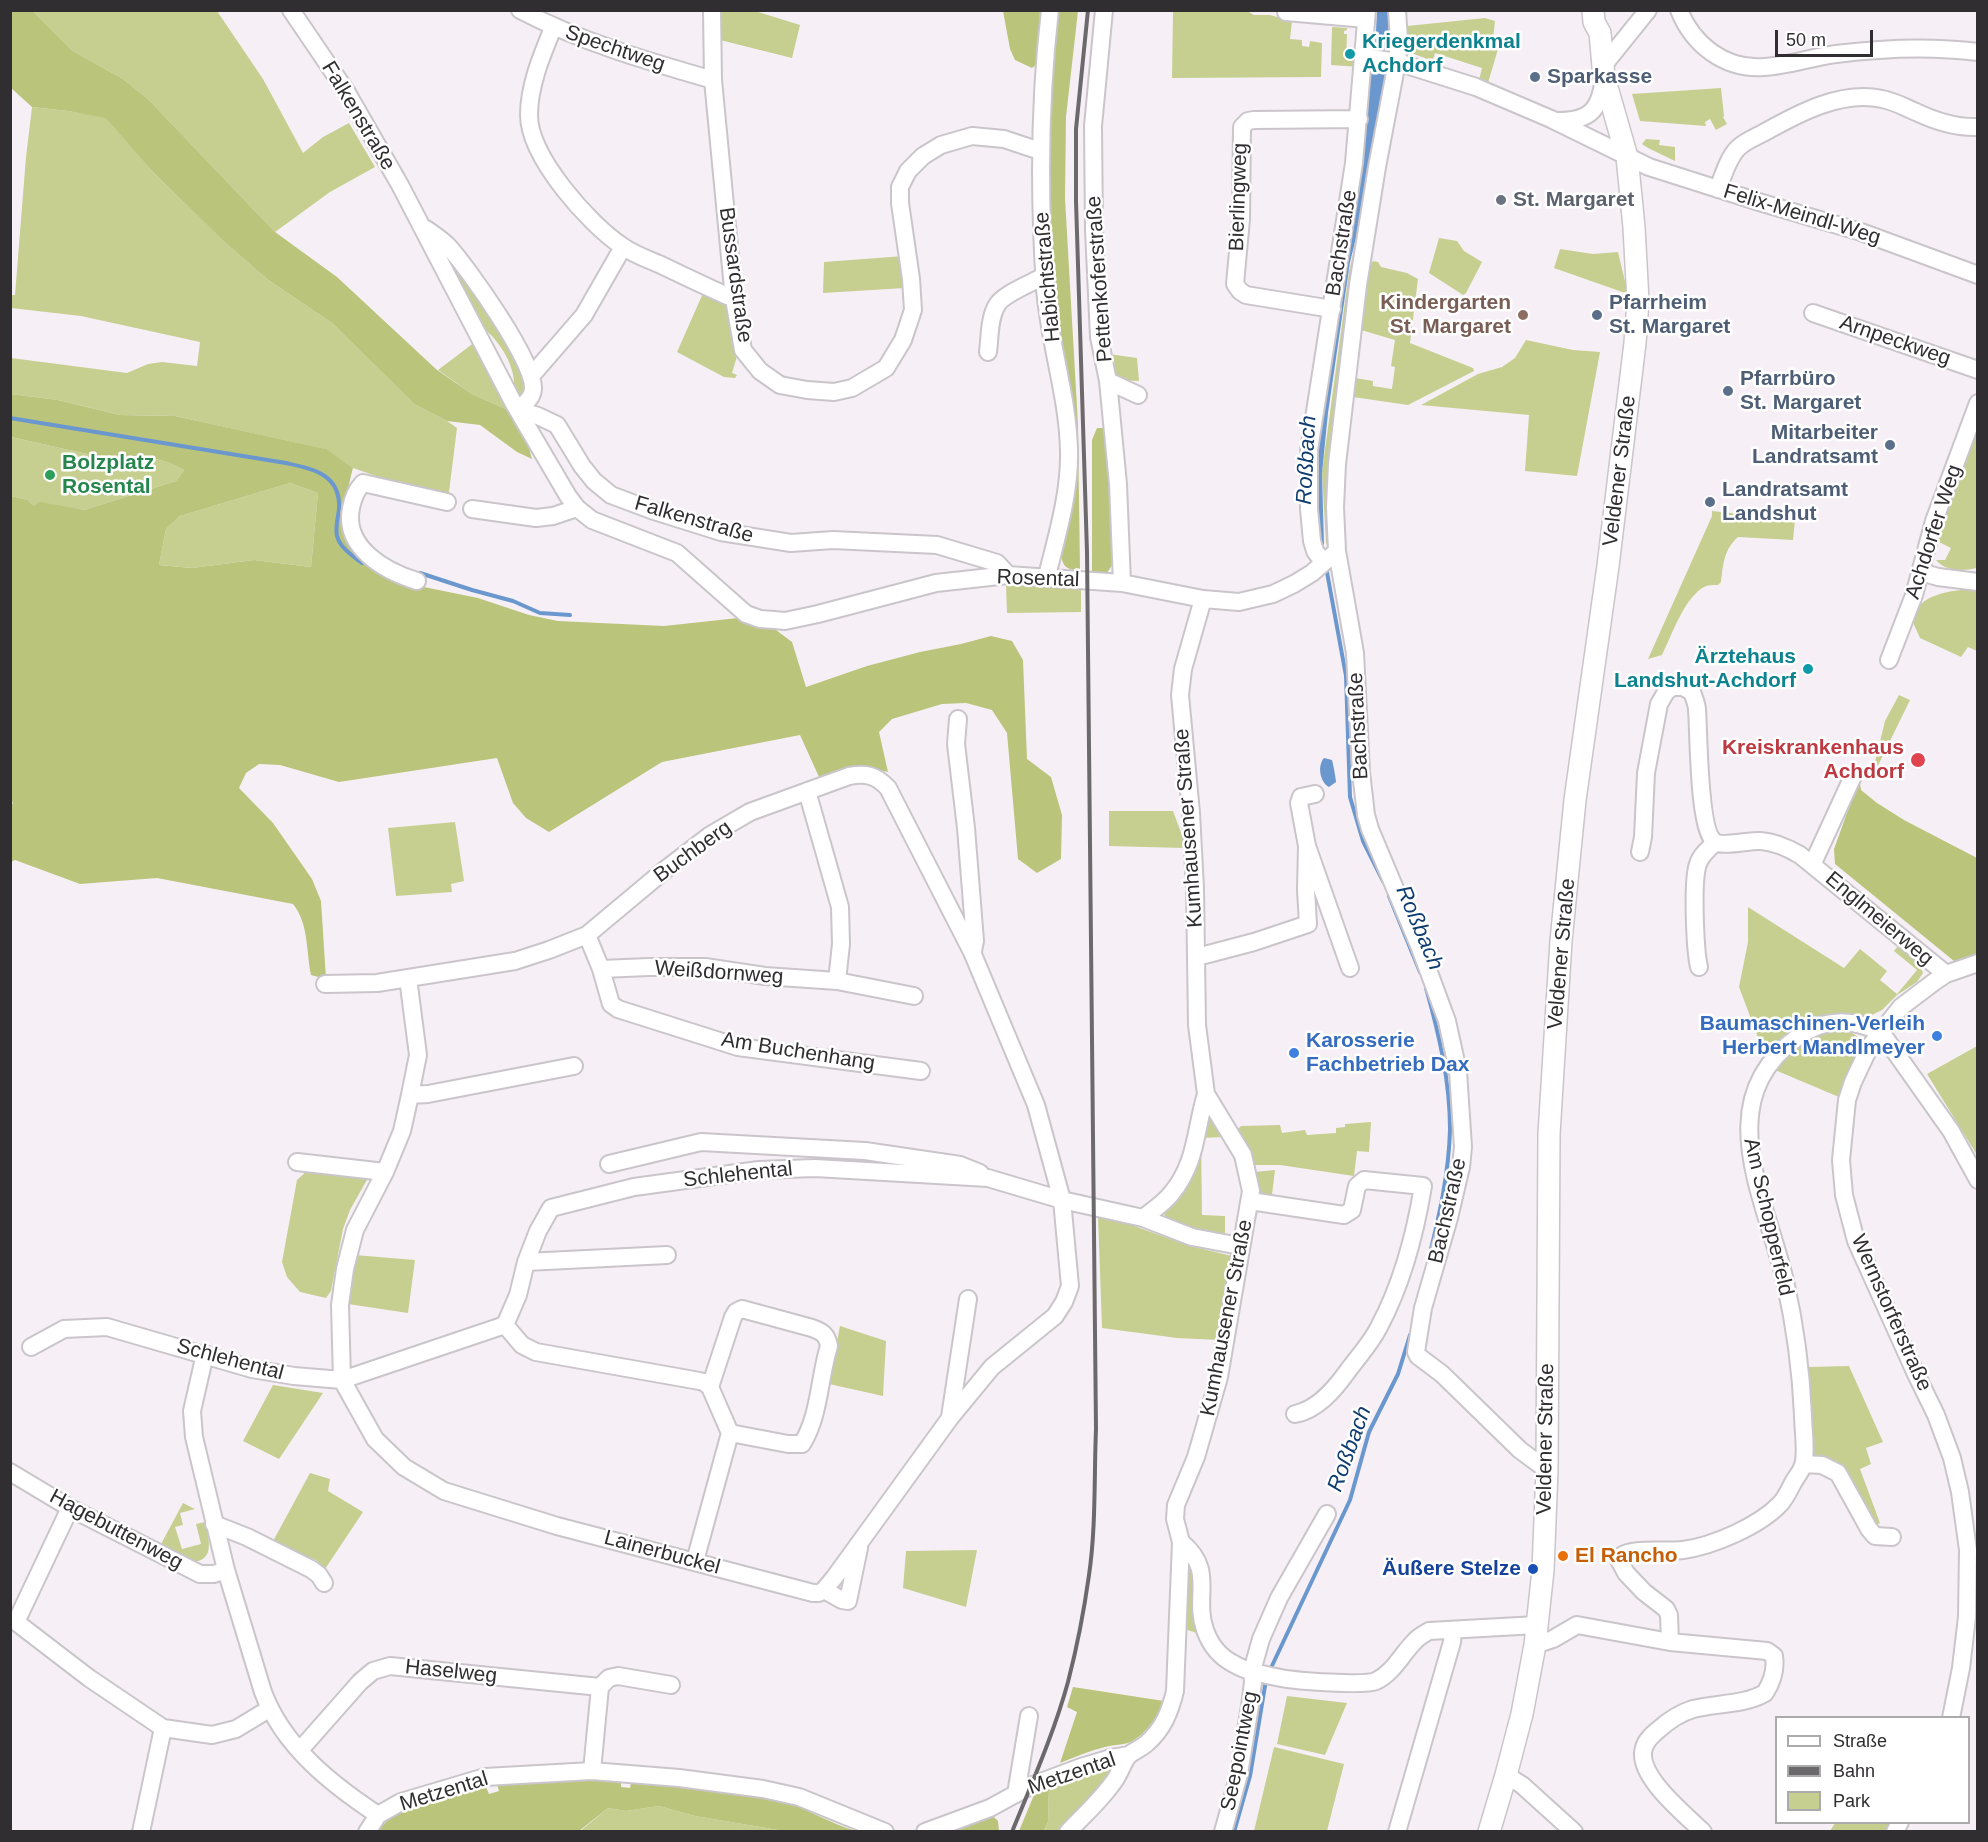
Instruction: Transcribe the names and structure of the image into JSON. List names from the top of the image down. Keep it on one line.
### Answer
{"streets":{"main road":["Veldener Straße"],"street":["Spechtweg","Falkenstraße","Bierlingweg","Felix-Meindl-Weg","Bachstraße","Bussardstraße","Habichtstraße","Pettenkoferstraße","Arnpeckweg","Achdorfer Weg","Rosental","Kumhausener Straße","Buchberg","Englmeierweg","Weißdornweg","Am Buchenhang","Schlehental","Am Schopperfeld","Wernstorferstraße","Hagebuttenweg","Lainerbuckel","Haselweg","Seepointweg","Metzental"]},"crossings":[["Spechtweg","Bussardstraße"],["Falkenstraße","Rosental"],["Bierlingweg","Bachstraße"],["Felix-Meindl-Weg","Bachstraße"],["Felix-Meindl-Weg","Veldener Straße"],["Bachstraße","Veldener Straße"],["Bachstraße","Rosental"],["Bussardstraße","Habichtstraße"],["Habichtstraße","Rosental"],["Pettenkoferstraße","Rosental"],["Rosental","Kumhausener Straße"],["Kumhausener Straße","Schlehental"],["Kumhausener Straße","Metzental"],["Buchberg","Am Buchenhang"],["Buchberg","Schlehental"],["Englmeierweg","Wernstorferstraße"],["Weißdornweg","Am Buchenhang"],["Schlehental","Lainerbuckel"],["Schlehental","Metzental"],["Am Schopperfeld","Wernstorferstraße"],["Hagebuttenweg","Metzental"],["Haselweg","Metzental"]],"water":["Roßbach"],"places":["Kriegerdenkmal Achdorf","Sparkasse","St. Margaret","Kindergarten St. Margaret","Pfarrheim St. Margaret","Pfarrbüro St. Margaret","Mitarbeiter Landratsamt","Bolzplatz Rosental","Landratsamt Landshut","Ärztehaus Landshut-Achdorf","Kreiskrankenhaus Achdorf","Baumaschinen-Verleih Herbert Mandlmeyer","Karosserie Fachbetrieb Dax","El Rancho","Äußere Stelze"],"legend":["Straße","Bahn","Park"],"scale_bar":"50 m"}
